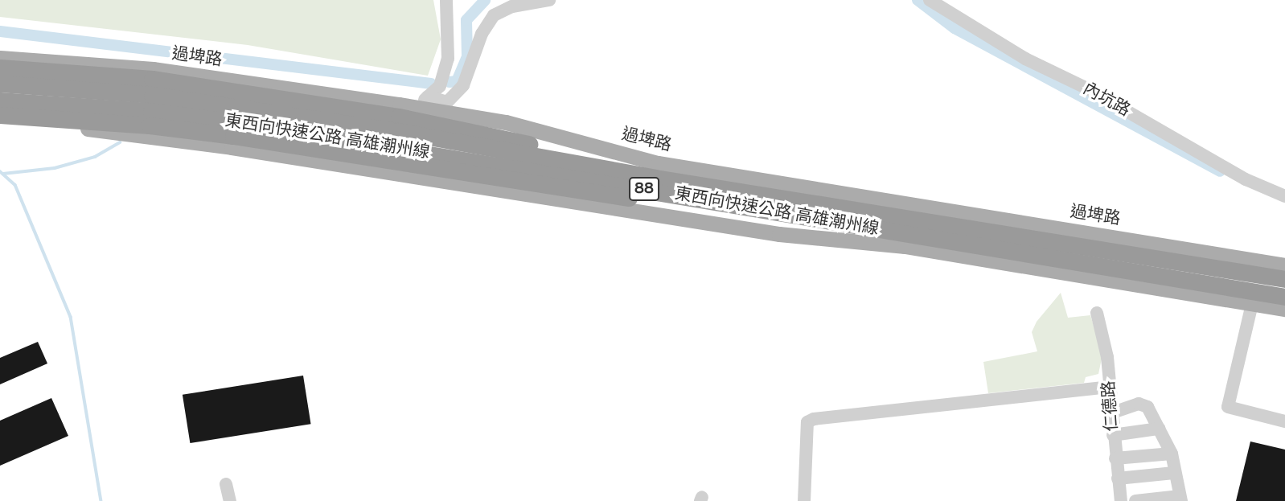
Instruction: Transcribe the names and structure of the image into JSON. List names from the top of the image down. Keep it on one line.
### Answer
{"streets":{"highway":["東西向快速公路 高雄潮州線","88"],"main road":["過埤路"],"street":["內坑路","仁德路"]}}
